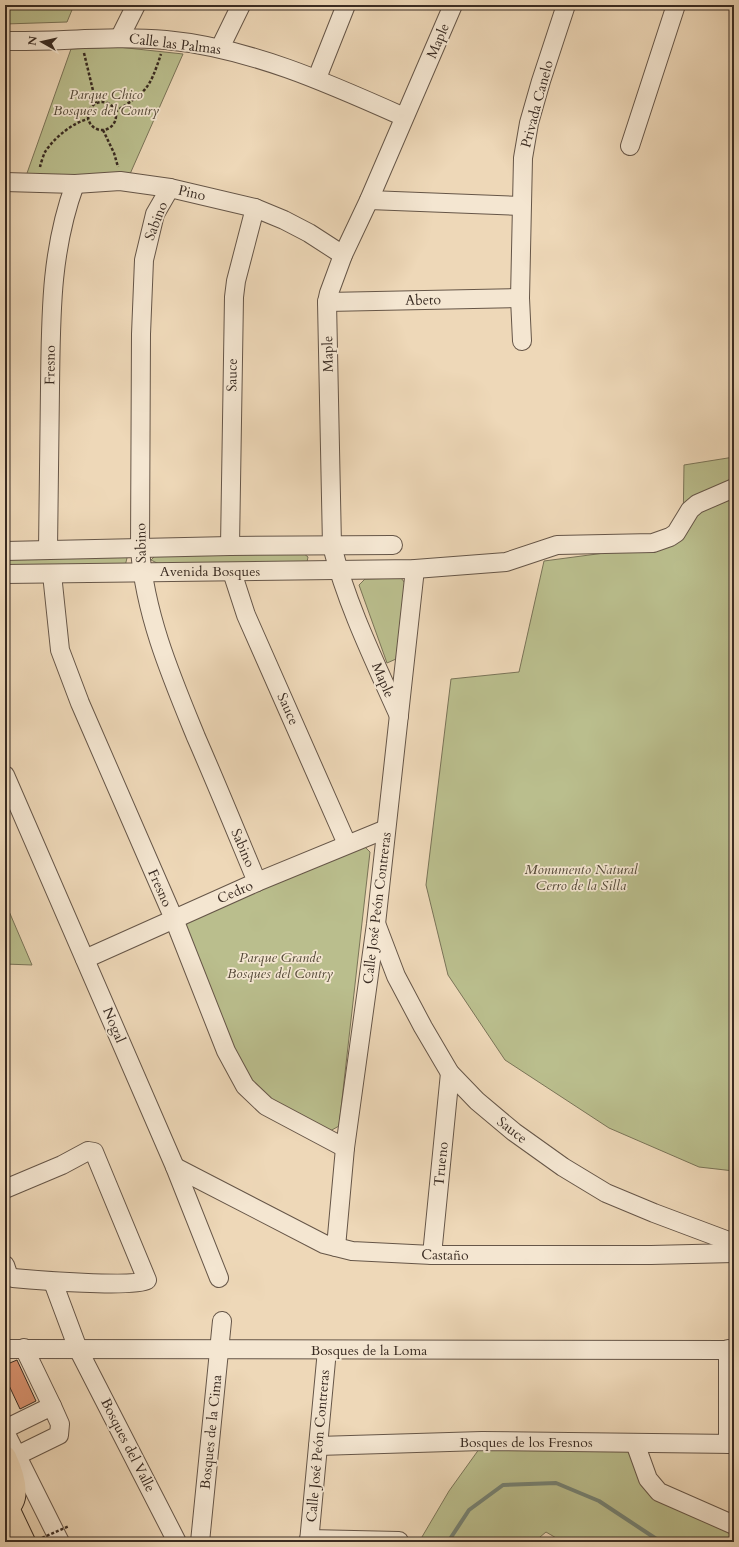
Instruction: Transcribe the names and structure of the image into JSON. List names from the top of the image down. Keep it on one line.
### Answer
{"streets":{"street":["Maple","Calle las Palmas","Privada Canelo","Pino","Sabino","Abeto","Fresno","Sauce","Avenida Bosques","Cedro","Calle José Peón Contreras","Nogal","Trueno","Castaño","Bosques de la Loma","Bosques de la Cima","Bosques de los Fresnos","Bosques del Valle"]},"crossings":[["Maple","Calle las Palmas"],["Maple","Pino"],["Maple","Abeto"],["Maple","Avenida Bosques"],["Maple","Calle José Peón Contreras"],["Privada Canelo","Abeto"],["Pino","Sabino"],["Pino","Fresno"],["Pino","Sauce"],["Sabino","Avenida Bosques"],["Sabino","Cedro"],["Fresno","Avenida Bosques"],["Fresno","Cedro"],["Fresno","Calle José Peón Contreras"],["Sauce","Avenida Bosques"],["Sauce","Cedro"],["Sauce","Calle José Peón Contreras"],["Sauce","Trueno"],["Avenida Bosques","Calle José Peón Contreras"],["Cedro","Calle José Peón Contreras"],["Cedro","Nogal"],["Calle José Peón Contreras","Castaño"],["Calle José Peón Contreras","Bosques de la Loma"],["Calle José Peón Contreras","Bosques de los Fresnos"],["Nogal","Castaño"],["Trueno","Castaño"],["Bosques de la Loma","Bosques de la Cima"],["Bosques de la Loma","Bosques del Valle"]],"parks":["Parque Chico Bosques del Contry","Monumento Natural Cerro de la Silla","Parque Grande Bosques del Contry"],"north":"left"}
